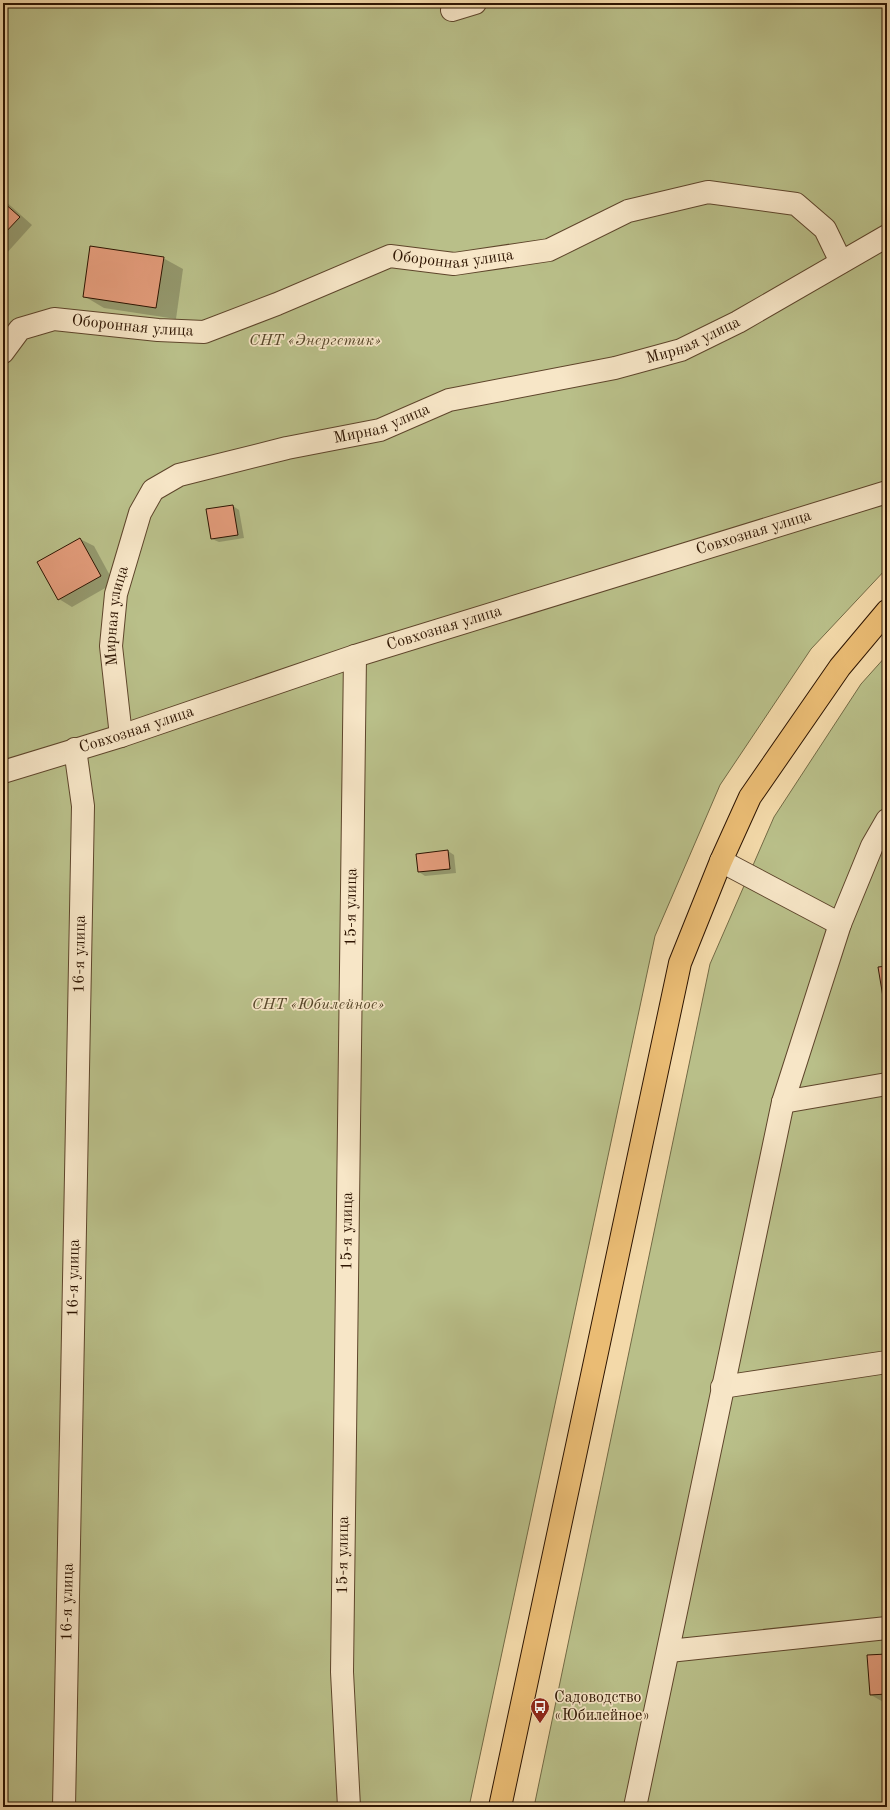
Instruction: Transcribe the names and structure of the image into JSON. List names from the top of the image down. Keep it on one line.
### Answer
{"streets":{"street":["Оборонная улица","Мирная улица","Совхозная улица","15-я улица","16-я улица"]},"crossings":[["Оборонная улица","Мирная улица"],["Мирная улица","Совхозная улица"],["Совхозная улица","15-я улица"],["Совхозная улица","16-я улица"]],"parks":["СНТ «Энергетик»","СНТ «Юбилейное»"],"places":{"bus stop":["Садоводство «Юбилейное»"]}}
